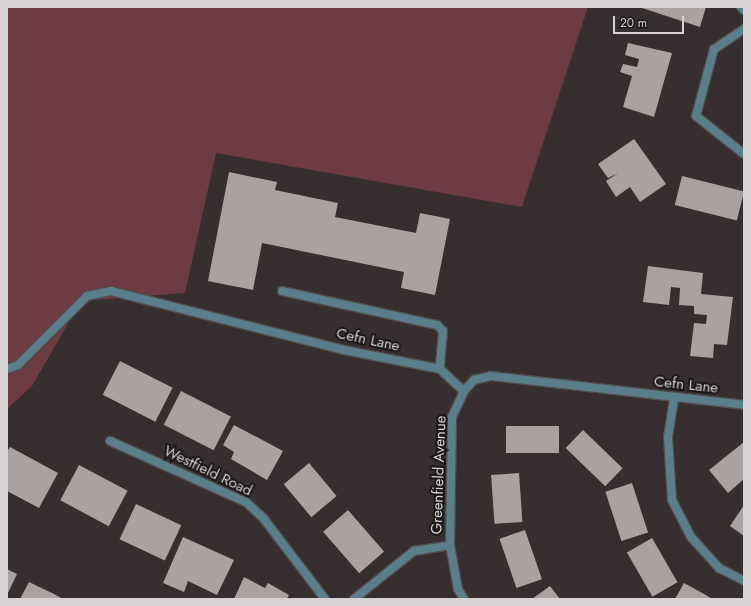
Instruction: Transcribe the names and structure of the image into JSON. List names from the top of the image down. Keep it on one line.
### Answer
{"streets":{"street":["Cefn Lane","Westfield Road","Greenfield Avenue"]},"crossings":[["Cefn Lane","Greenfield Avenue"]],"scale_bar":"20 m"}
